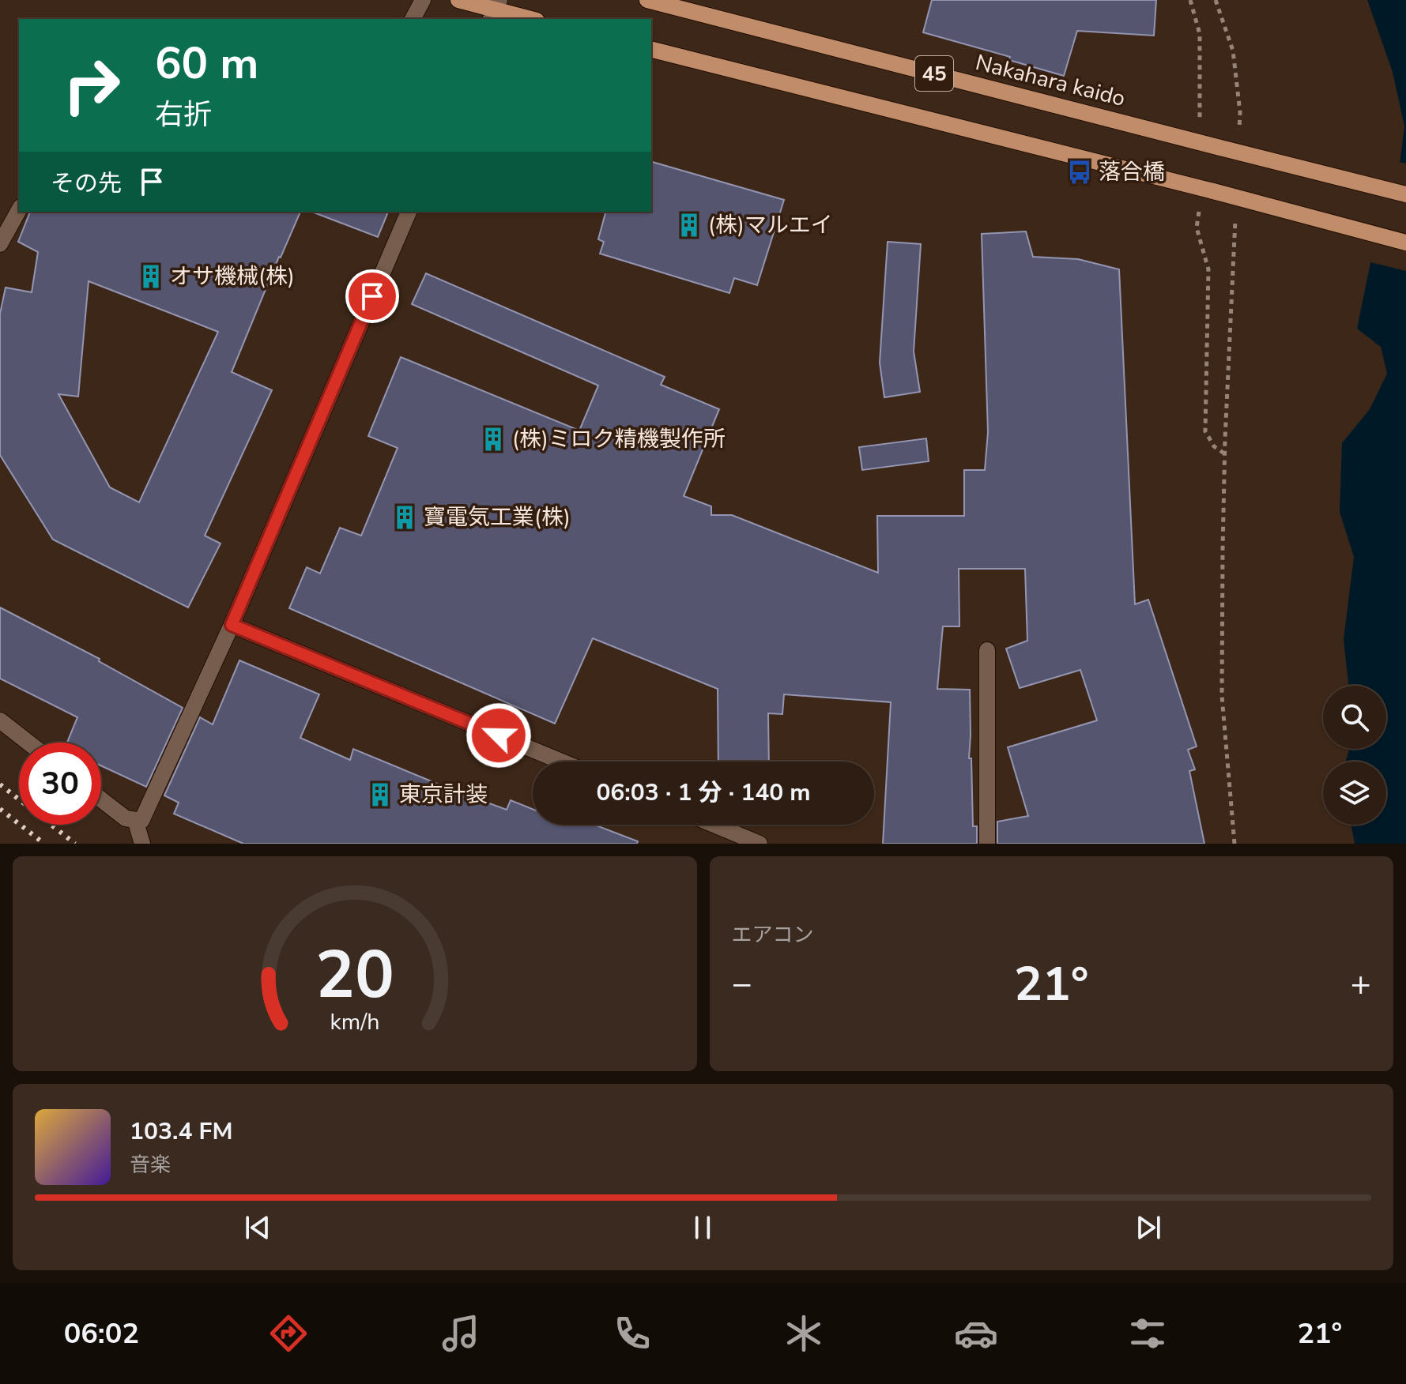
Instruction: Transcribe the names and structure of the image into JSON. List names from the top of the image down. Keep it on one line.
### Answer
{"streets":{"main road":["45","Nakahara kaido"]},"places":{"bus stop":["落合橋"],"building":["(株)マルエイ","オサ機械(株)","(株)ミロク精機製作所","寶電気工業(株)","東京計装"]},"page":{"turn":["60 m","右折"],"then":"その先","limit":"30","trip":"06:03 · 1 分 · 140 m","tile":"エアコン","heat":["−","21°","+"],"song":["103.4 FM","音楽"],"tabs":["06:02","21°"],"gauge":["20","km/h"]}}
